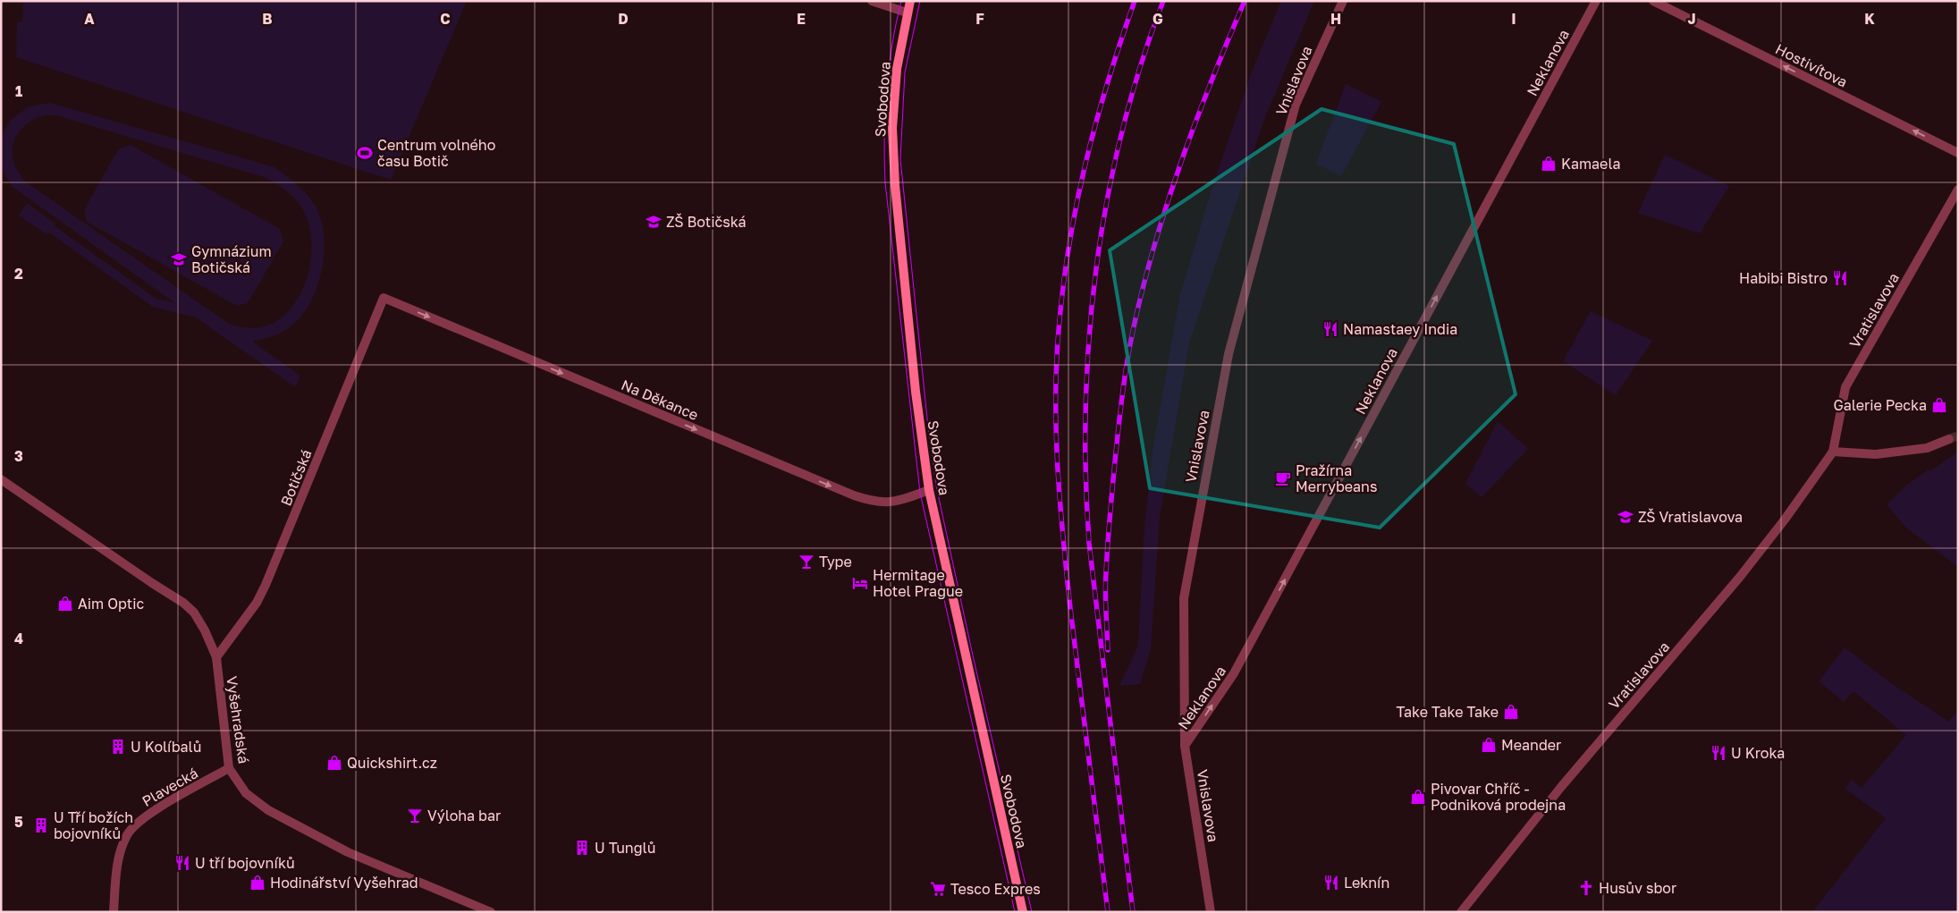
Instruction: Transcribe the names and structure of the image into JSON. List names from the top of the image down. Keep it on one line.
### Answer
{"streets":{"main road":["Svobodova"],"street":["Neklanova","Hostivítova","Vnislavova","Vratislavova","Na Děkance","Botičská","Vyšehradská","Plavecká"]},"crossings":[["Neklanova","Vnislavova"],["Svobodova","Na Děkance"],["Na Děkance","Botičská"],["Botičská","Vyšehradská"],["Vyšehradská","Plavecká"]],"one_way":["Neklanova","Hostivítova","Na Děkance"],"places":{"sports":["Centrum volného času Botič"],"shop":["Kamaela","Galerie Pecka","Aim Optic","Take Take Take","Meander","Quickshirt.cz","Pivovar Chříč - Podniková prodejna","Hodinářství Vyšehrad"],"school or university":["ZŠ Botičská","Gymnázium Botičská","ZŠ Vratislavova"],"restaurant":["Habibi Bistro","Namastaey India","U Kroka","U tří bojovníků","Leknín"],"cafe":["Pražírna Merrybeans"],"bar":["Type","Výloha bar"],"hotel":["Hermitage Hotel Prague"],"building":["U Kolíbalů","U Tří božích bojovníků","U Tunglů"],"church":["Husův sbor"],"supermarket":["Tesco Expres"]},"grid":{"columns":["A","B","C","D","E","F","G","H","I","J","K"],"rows":["1","2","3","4","5"]}}
